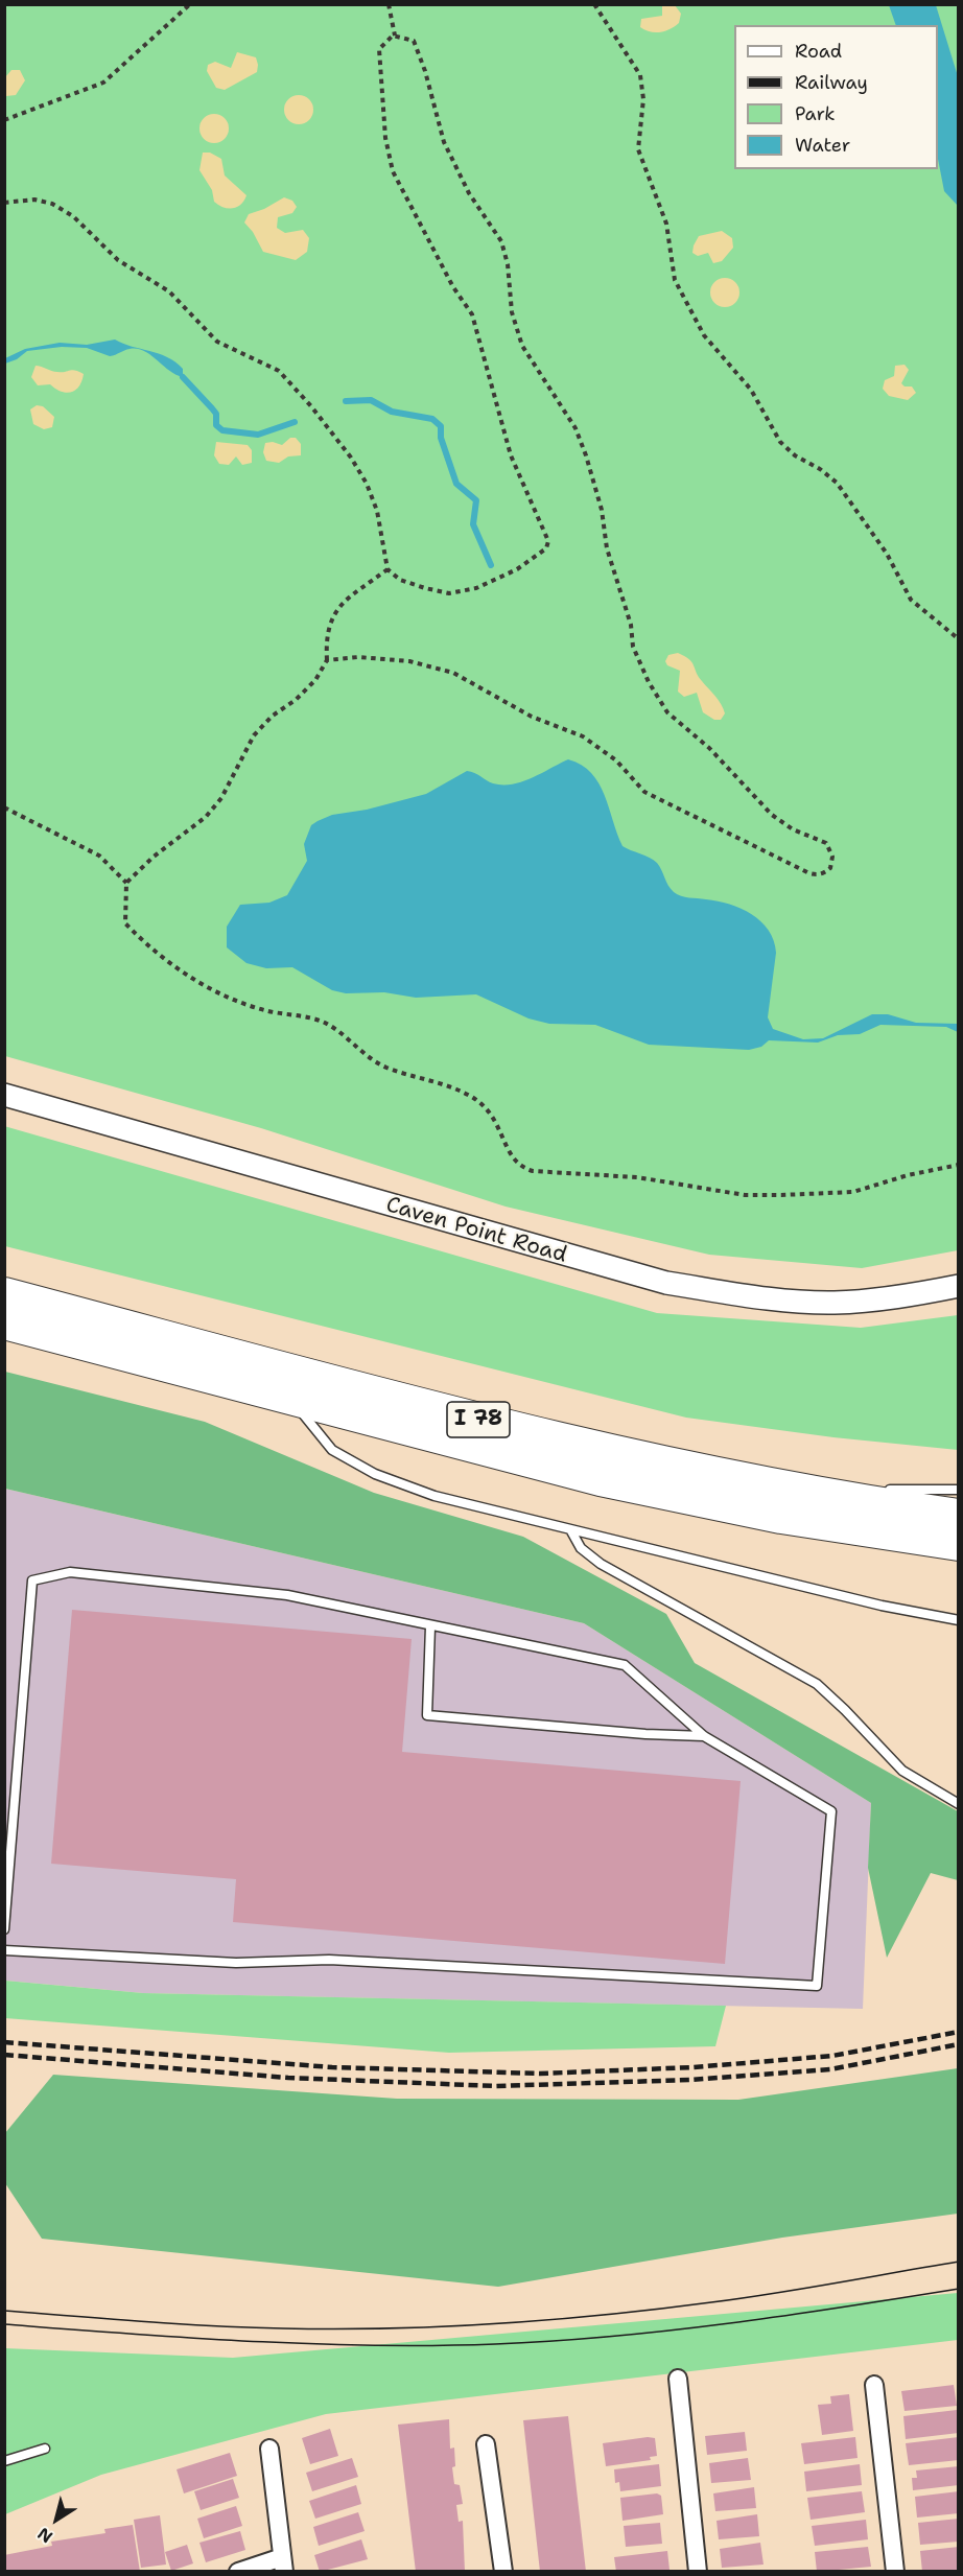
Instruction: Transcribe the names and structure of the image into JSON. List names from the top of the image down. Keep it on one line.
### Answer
{"streets":{"highway":["I 78"],"street":["Caven Point Road"]},"legend":["Road","Railway","Park","Water"],"north":"bottom left"}
